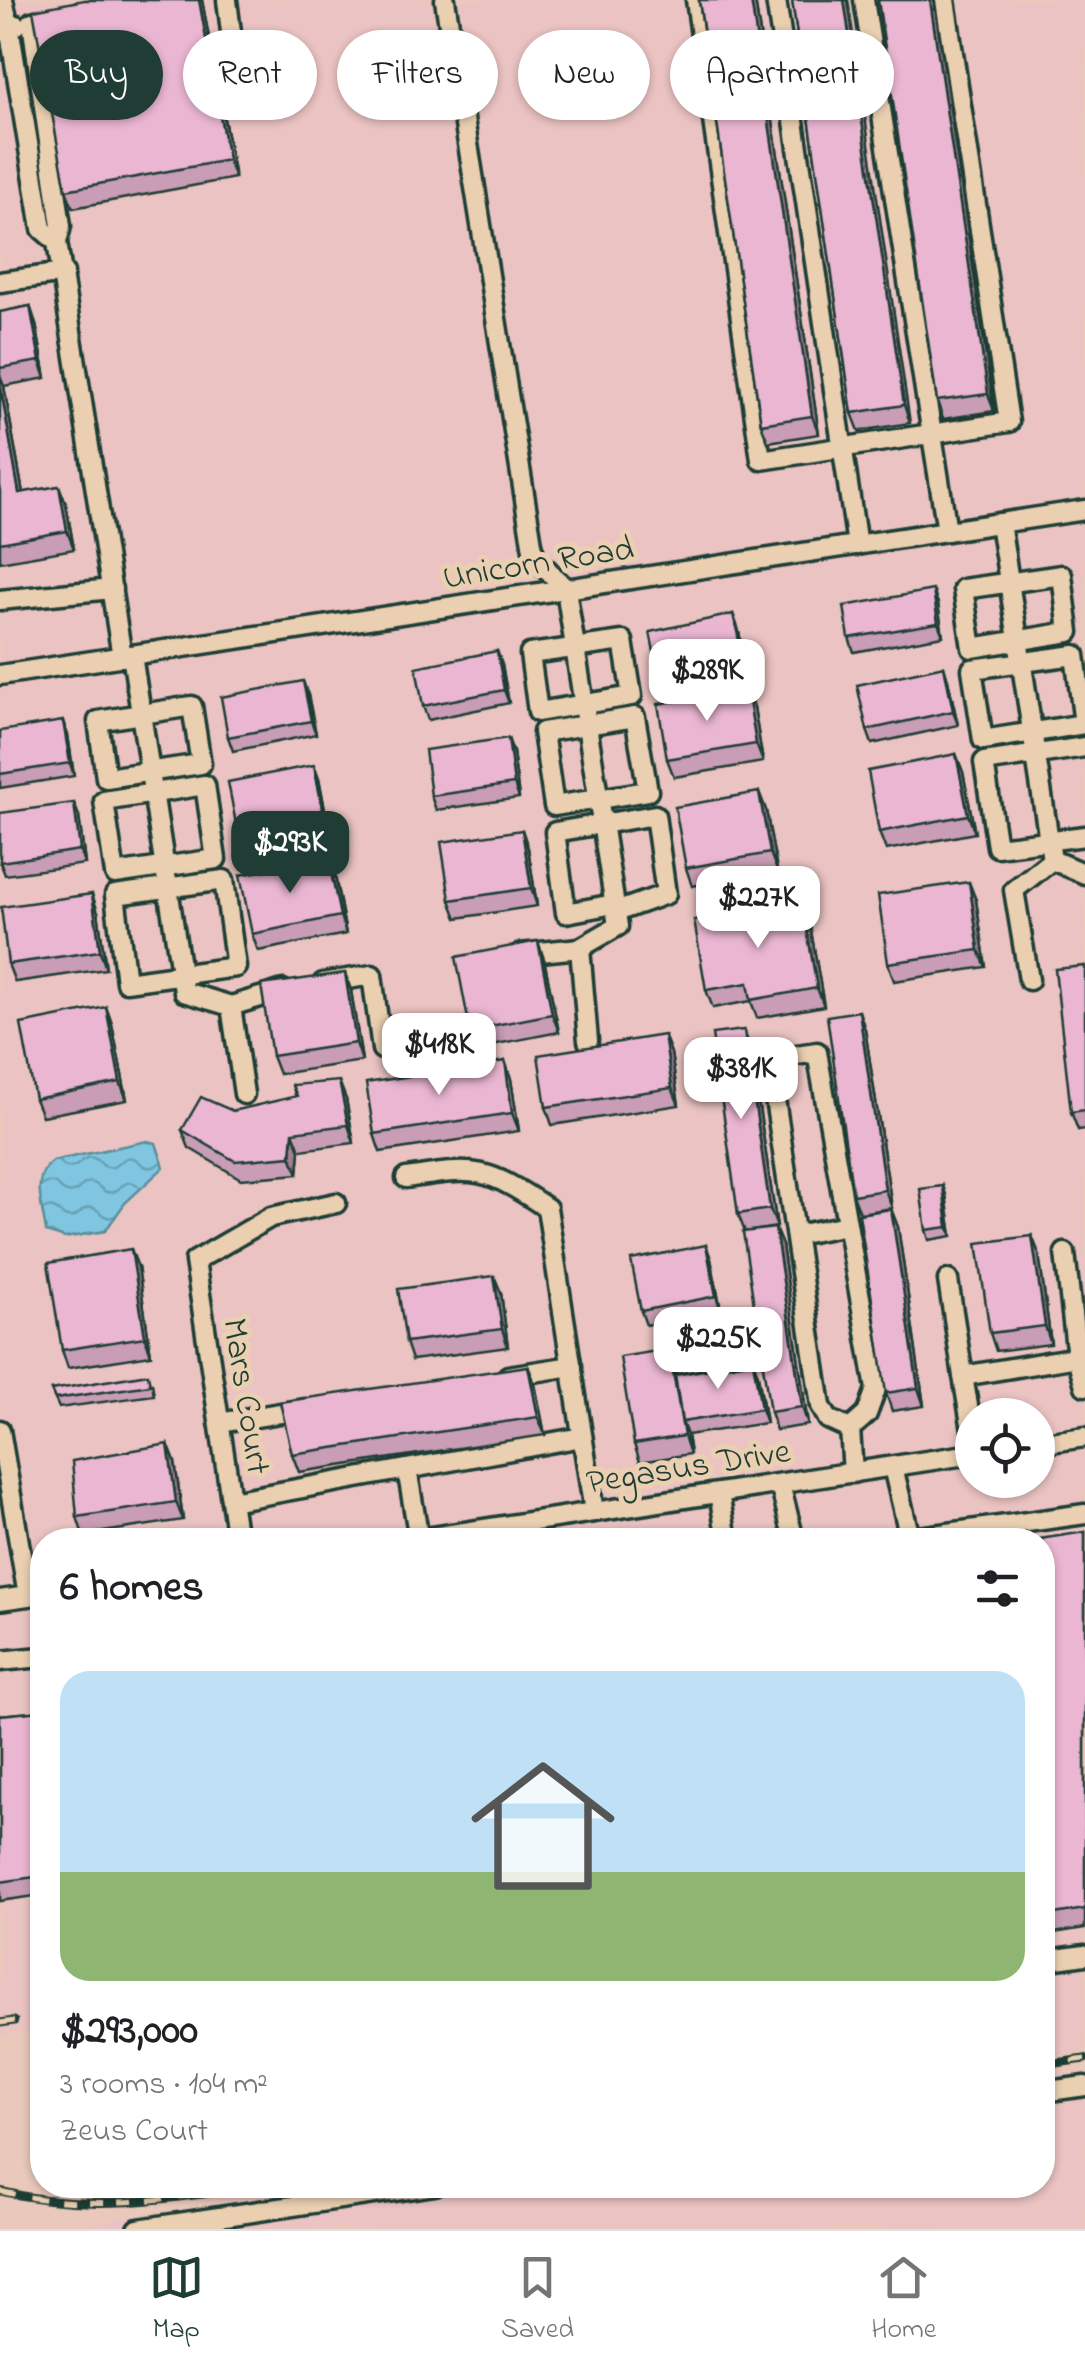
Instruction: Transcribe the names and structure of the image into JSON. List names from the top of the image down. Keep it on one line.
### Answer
{"streets":{"street":["Unicorn Road","Mars Court","Pegasus Drive"]},"page":{"chip":["Buy","Rent","Filters","New","Apartment"],"price":["$289K","$293K","$227K","$418K","$381K","$225K"],"heading":"6 homes","list":[{"name":"$293,000","note":"3 rooms · 104 m² · Zeus Court"}],"tabs":["Map","Saved","Home"]}}
